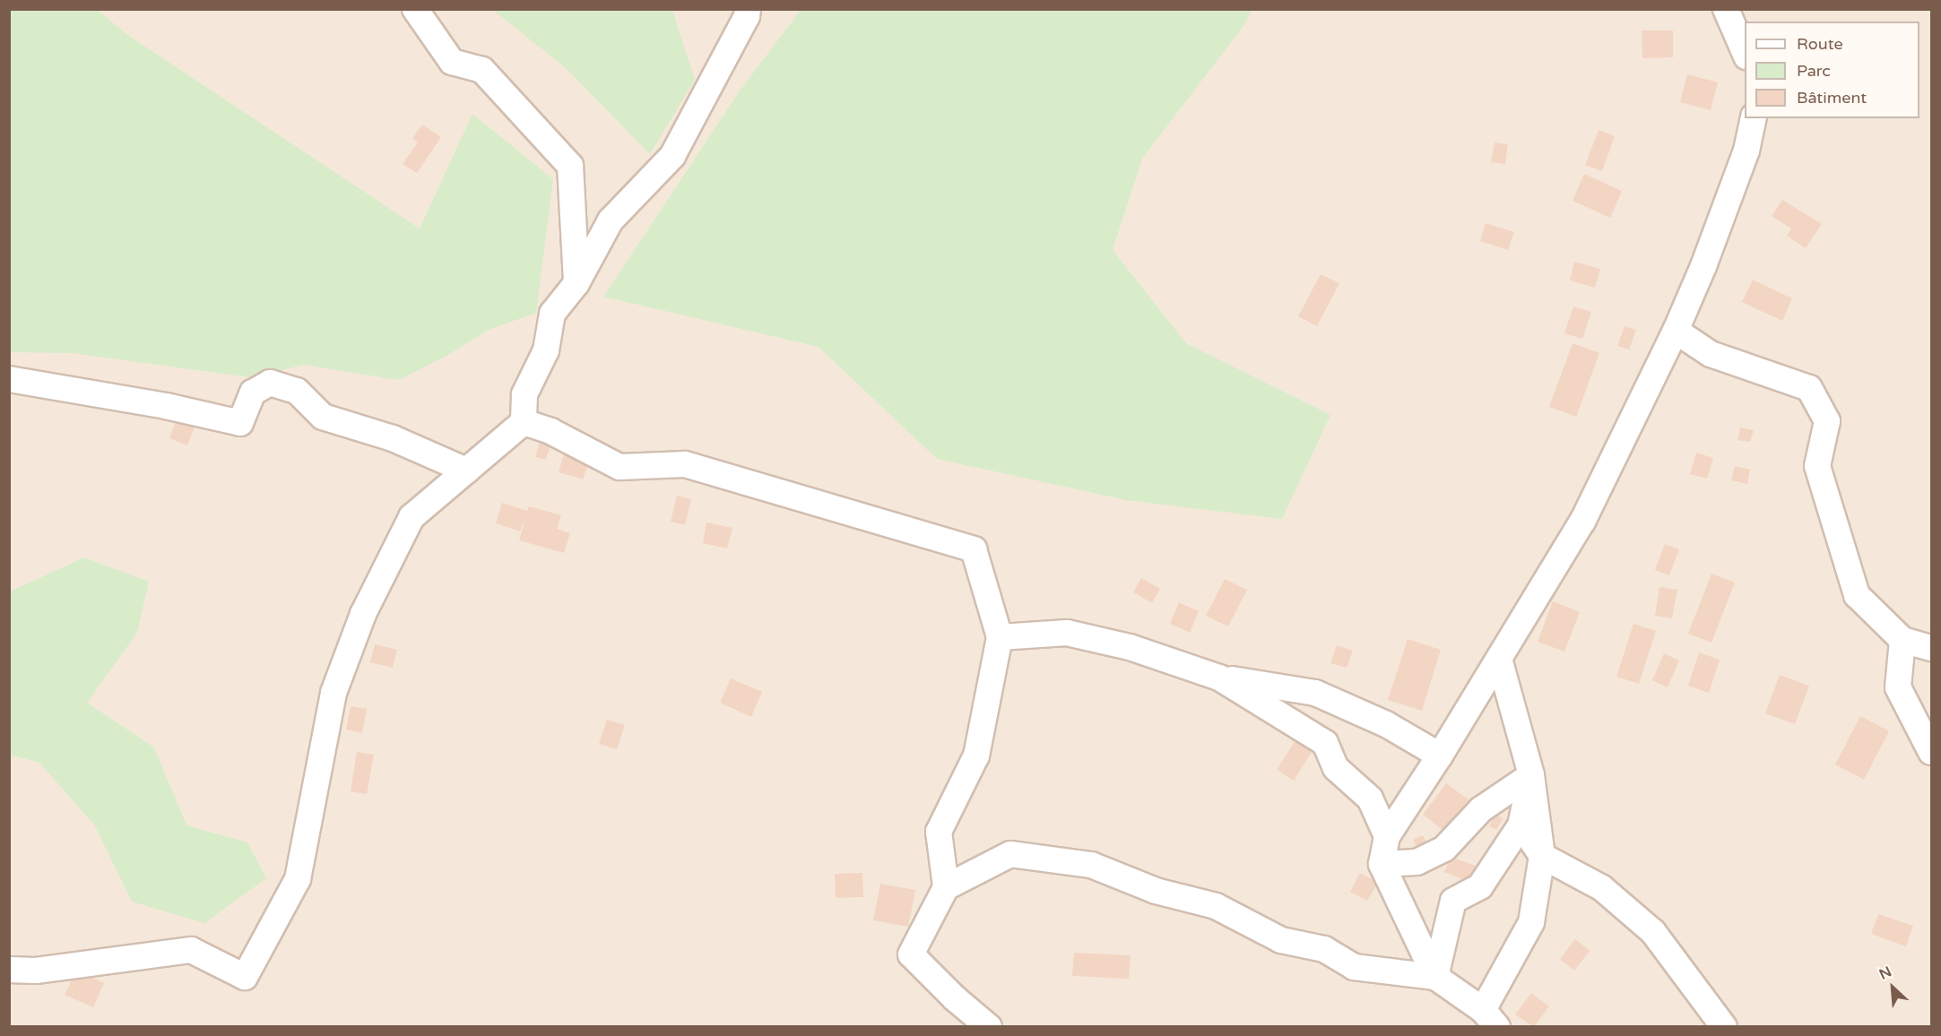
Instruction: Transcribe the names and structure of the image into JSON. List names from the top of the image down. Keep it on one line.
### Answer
{"legend":["Route","Parc","Bâtiment"],"north":"top left"}
